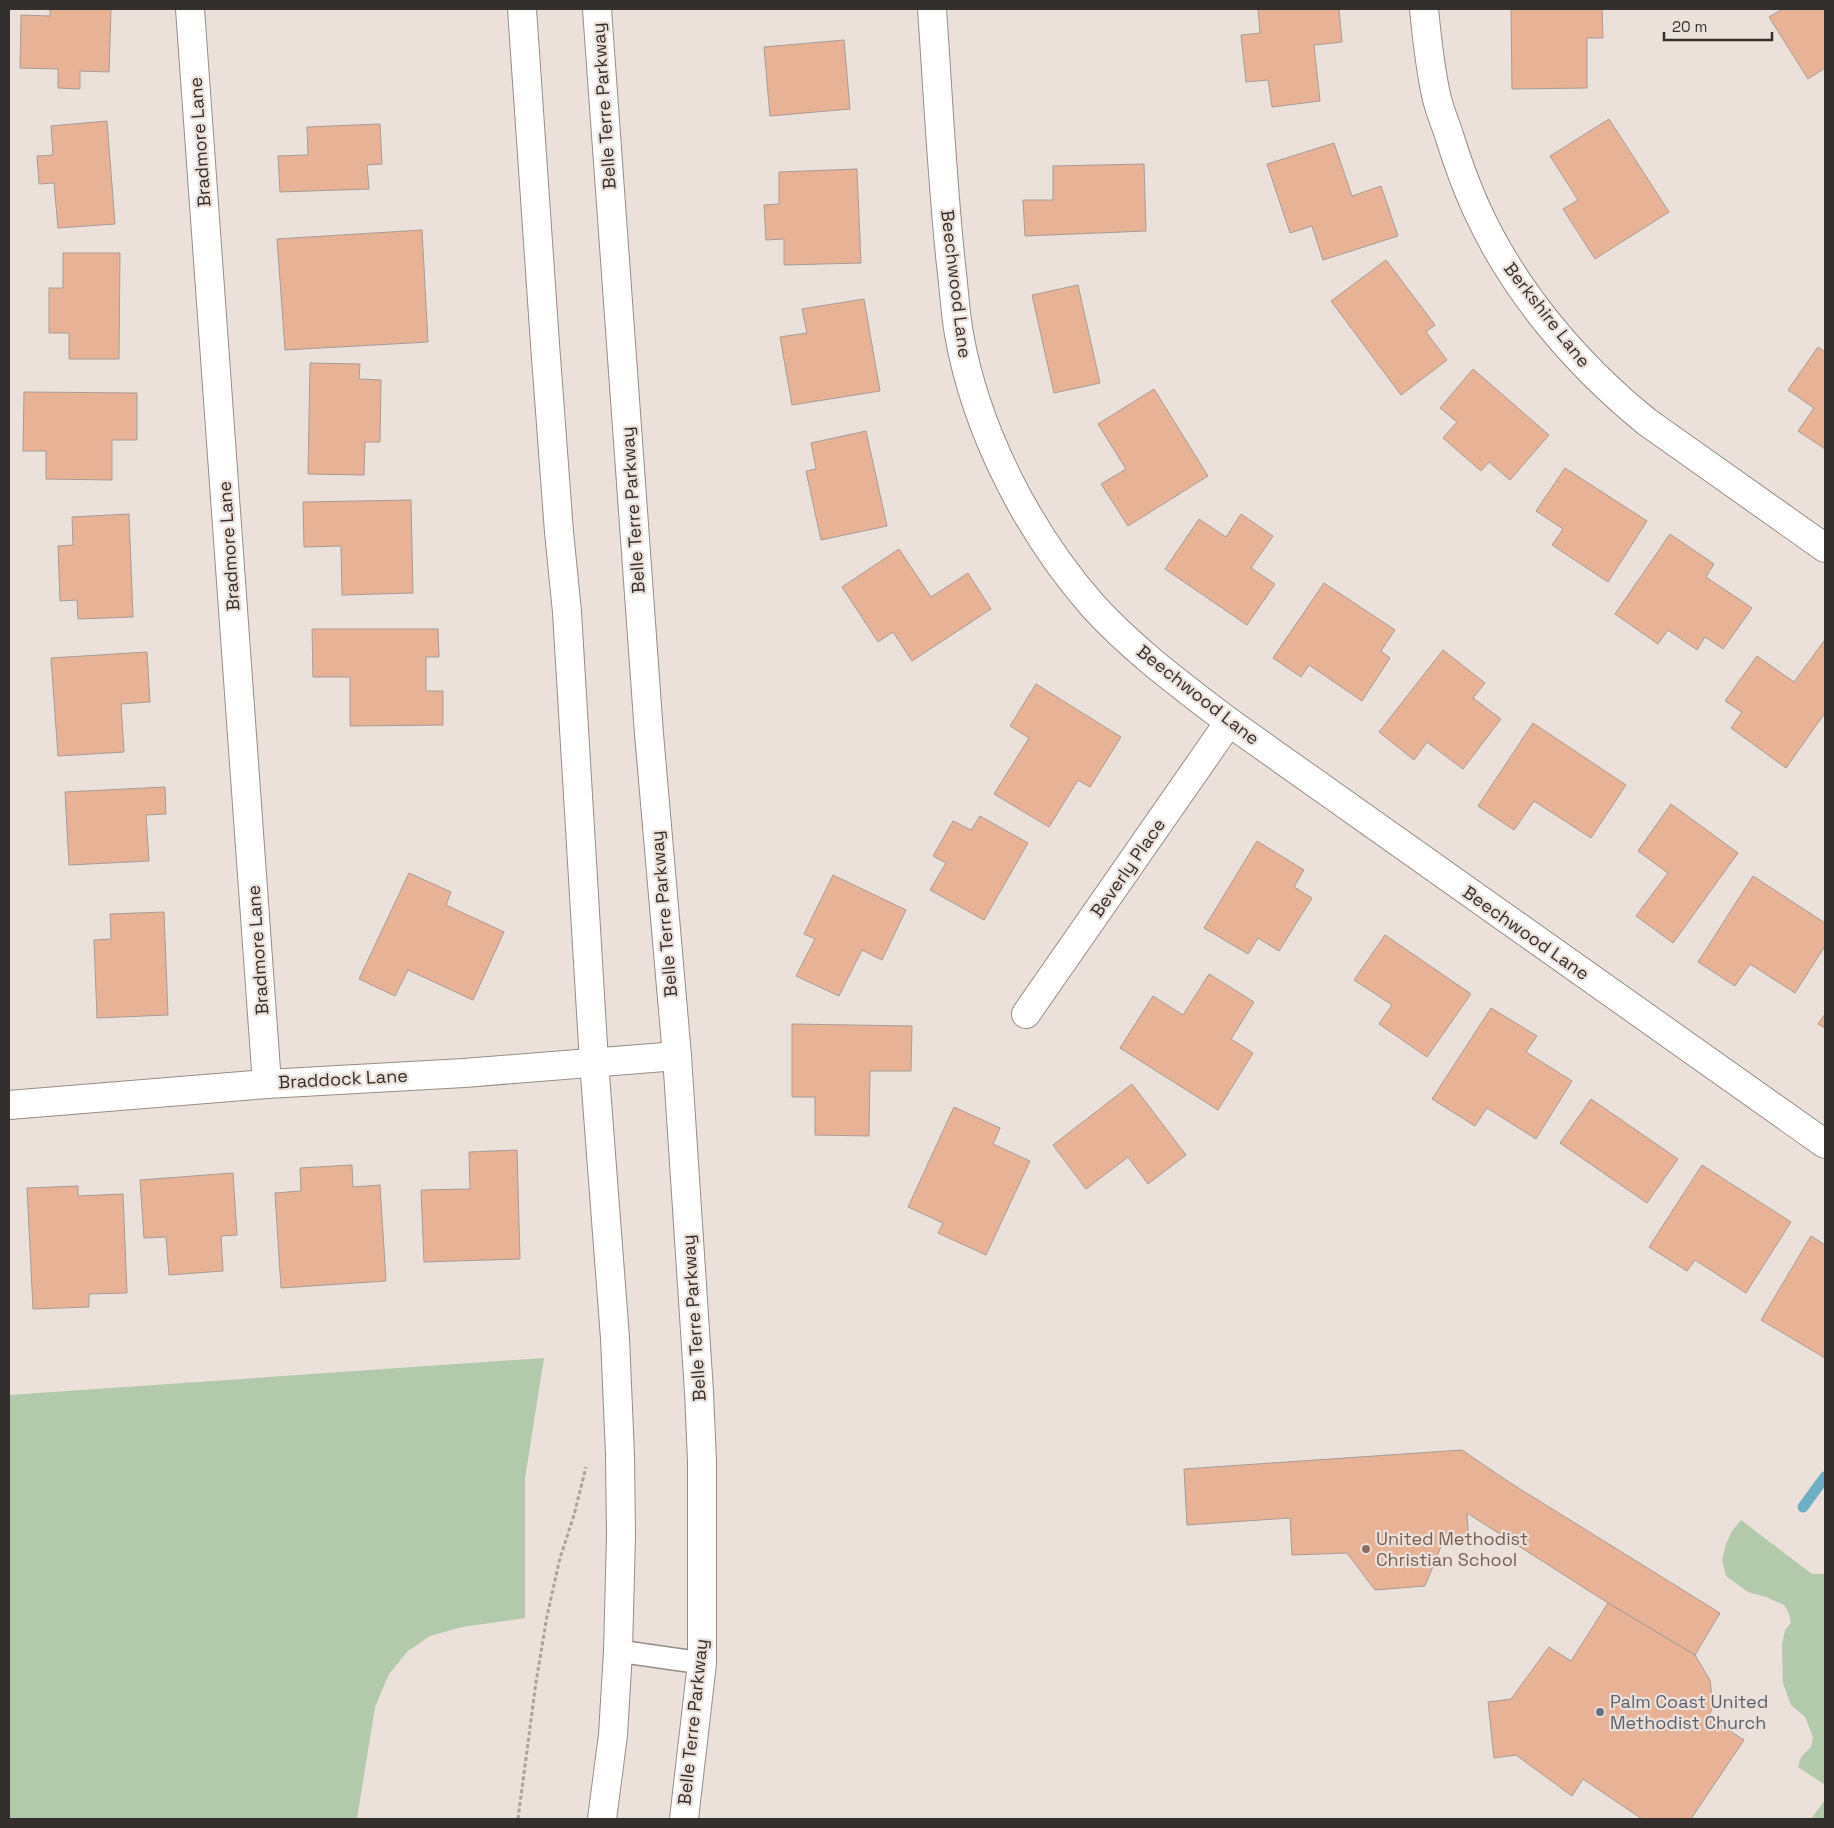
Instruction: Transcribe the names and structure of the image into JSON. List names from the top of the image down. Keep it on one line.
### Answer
{"streets":{"street":["Belle Terre Parkway","Bradmore Lane","Beechwood Lane","Berkshire Lane","Beverly Place","Braddock Lane"]},"crossings":[["Belle Terre Parkway","Braddock Lane"],["Bradmore Lane","Braddock Lane"],["Beechwood Lane","Beverly Place"]],"places":["United Methodist Christian School","Palm Coast United Methodist Church"],"scale_bar":"20 m"}
